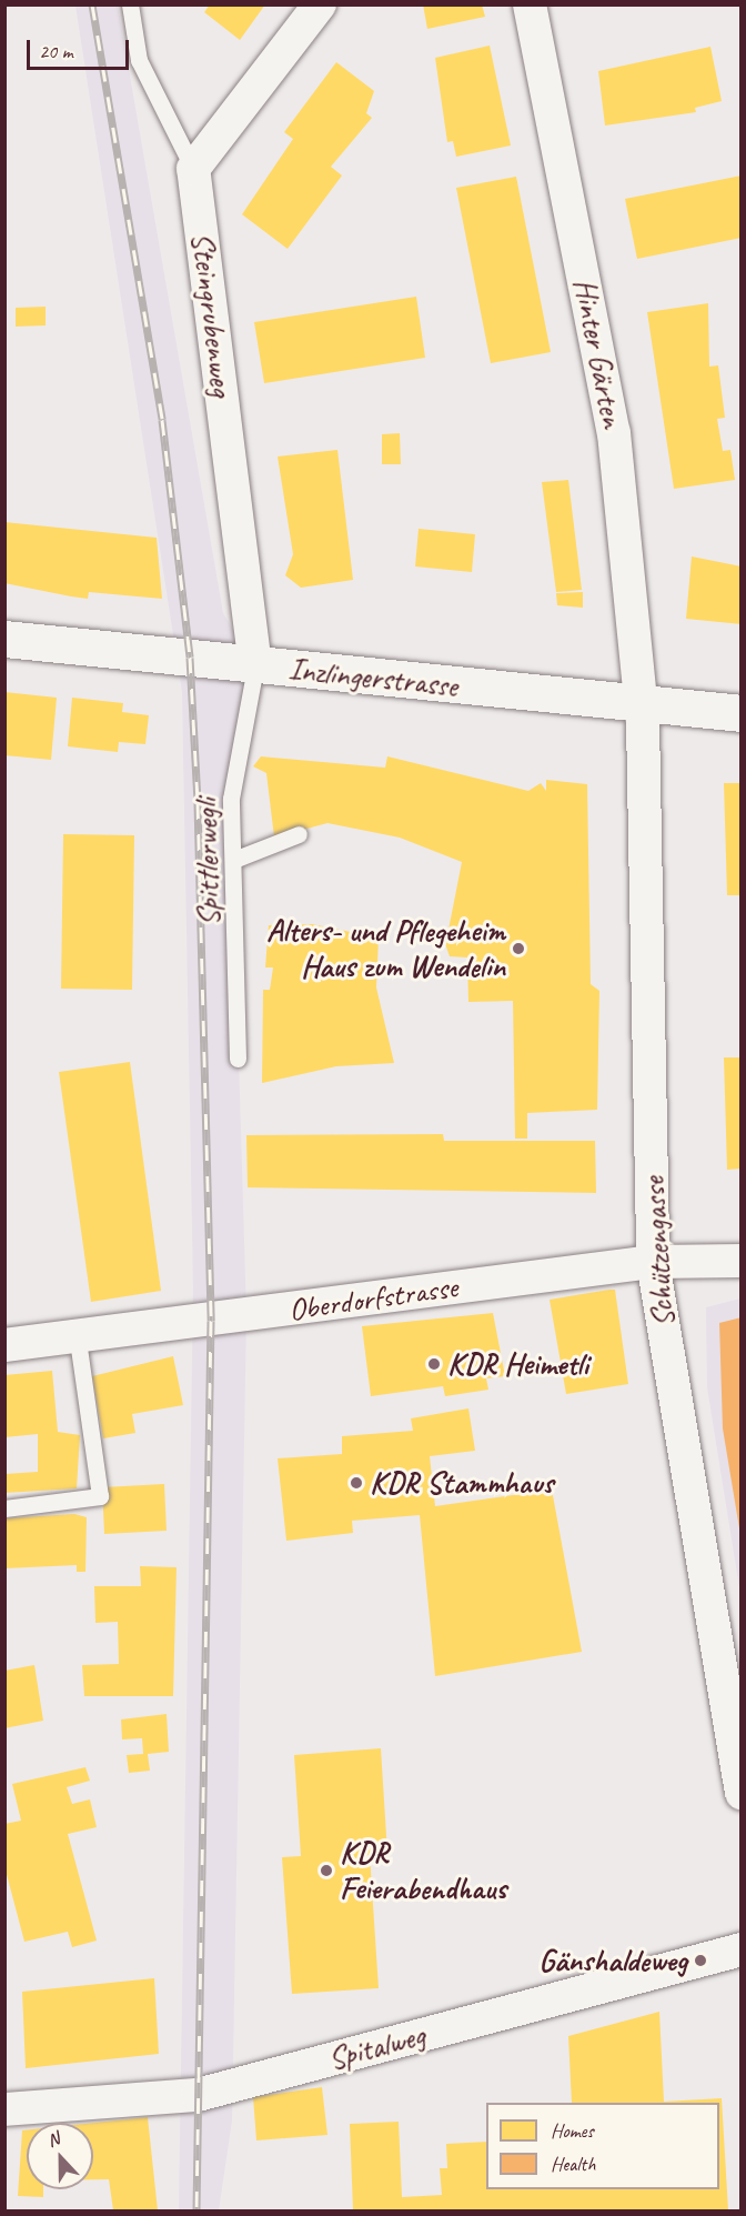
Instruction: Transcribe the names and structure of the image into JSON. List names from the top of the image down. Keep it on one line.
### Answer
{"streets":{"street":["Steingrubenweg","Hinter Gärten","Inzlingerstrasse","Schützengasse","Oberdorfstrasse","Spitalweg"],"lane":["Spittlerwegli"]},"crossings":[["Steingrubenweg","Inzlingerstrasse"],["Steingrubenweg","Spittlerwegli"],["Hinter Gärten","Inzlingerstrasse"],["Hinter Gärten","Schützengasse"],["Inzlingerstrasse","Spittlerwegli"],["Inzlingerstrasse","Schützengasse"],["Schützengasse","Oberdorfstrasse"]],"places":["Alters- und Pflegeheim Haus zum Wendelin","KDR Heimetli","KDR Stammhaus","KDR Feierabendhaus","Gänshaldeweg"],"legend":["Homes","Health"],"scale_bar":"20 m","north":"top"}
